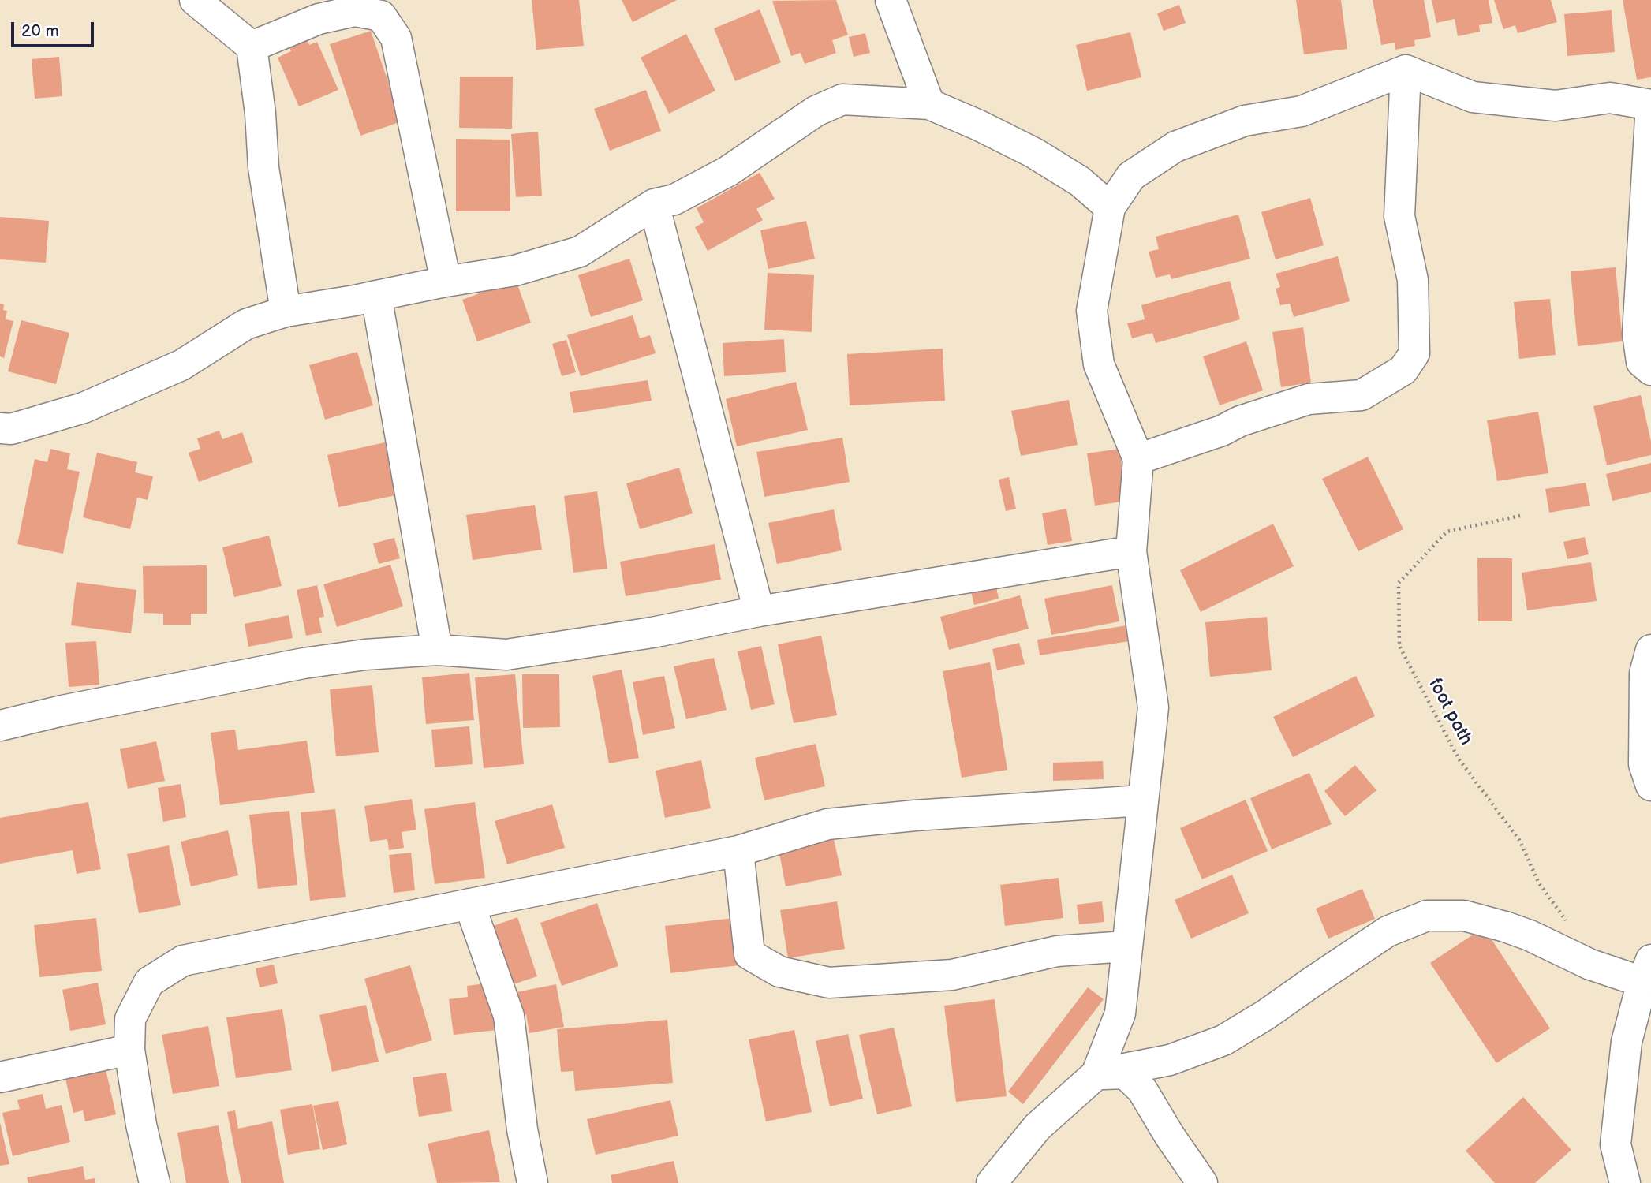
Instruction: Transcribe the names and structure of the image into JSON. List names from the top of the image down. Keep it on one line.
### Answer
{"streets":{"path":["foot path"]},"scale_bar":"20 m"}
